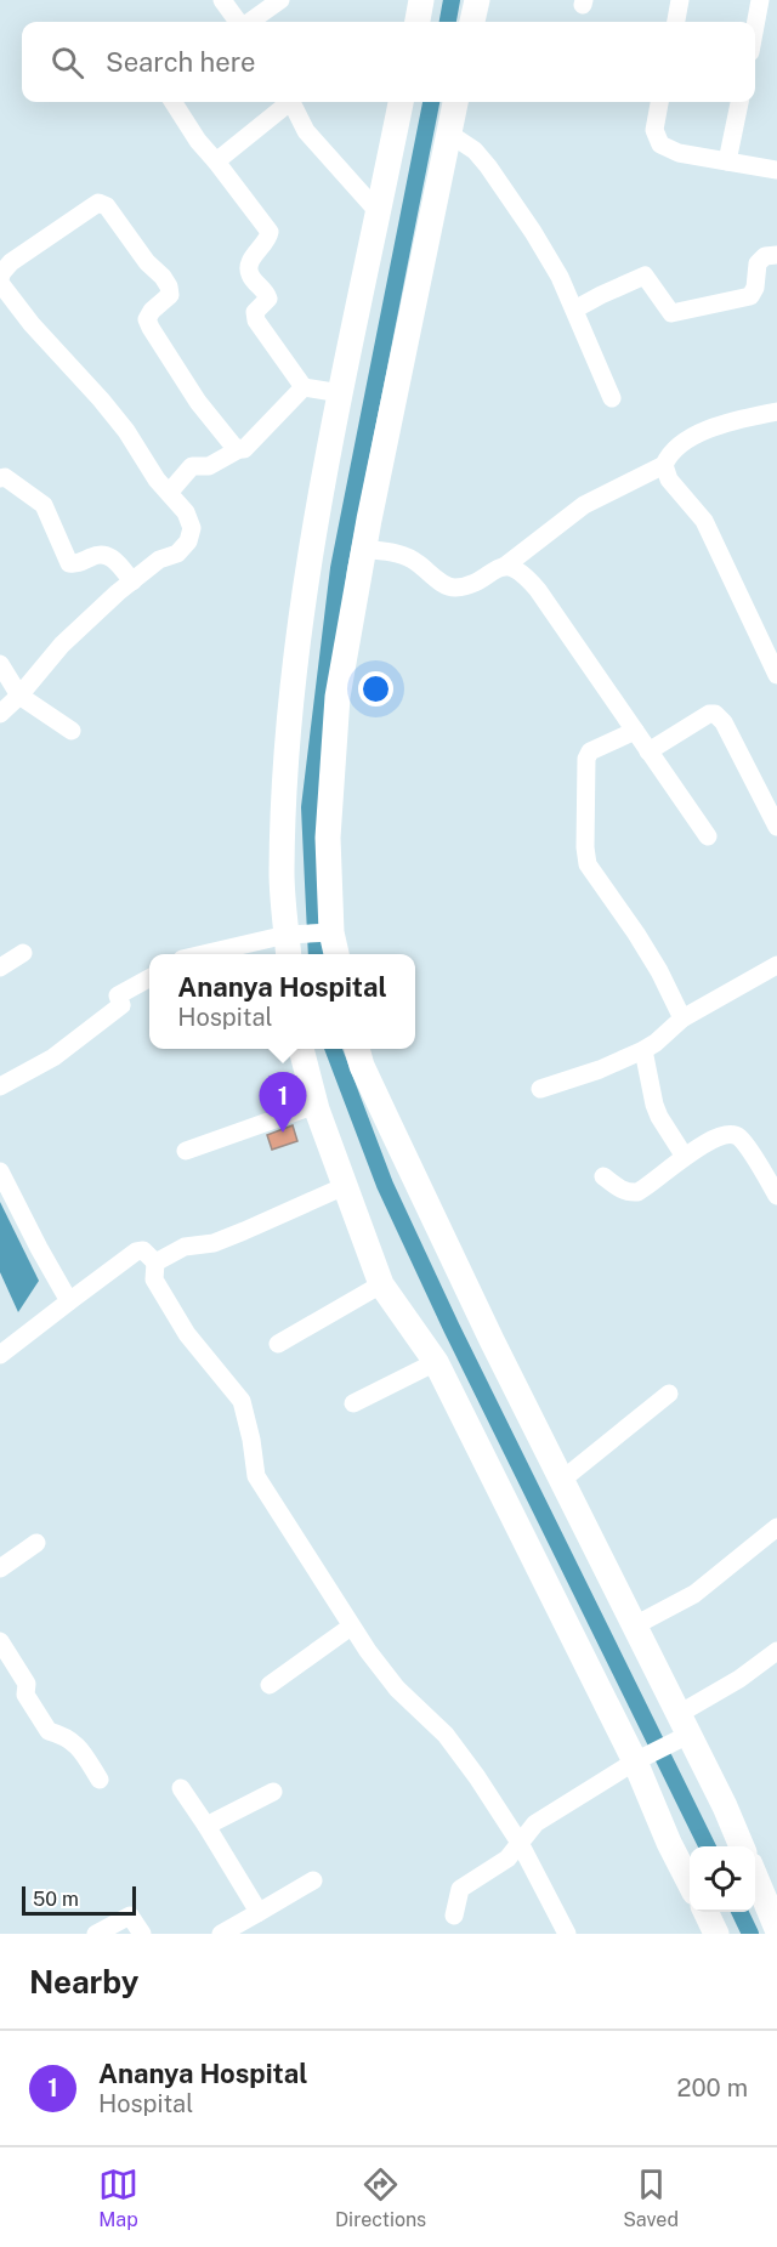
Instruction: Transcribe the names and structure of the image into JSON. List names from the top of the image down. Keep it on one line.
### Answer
{"scale_bar":"50 m","page":{"search":"Search here","popup":["Ananya Hospital","Hospital"],"pins":"1","scale":"50 m","heading":"Nearby","list":[{"mark":"1","name":"Ananya Hospital","note":"Hospital","value":"200 m"}],"nav":["Map","Directions","Saved"]}}
